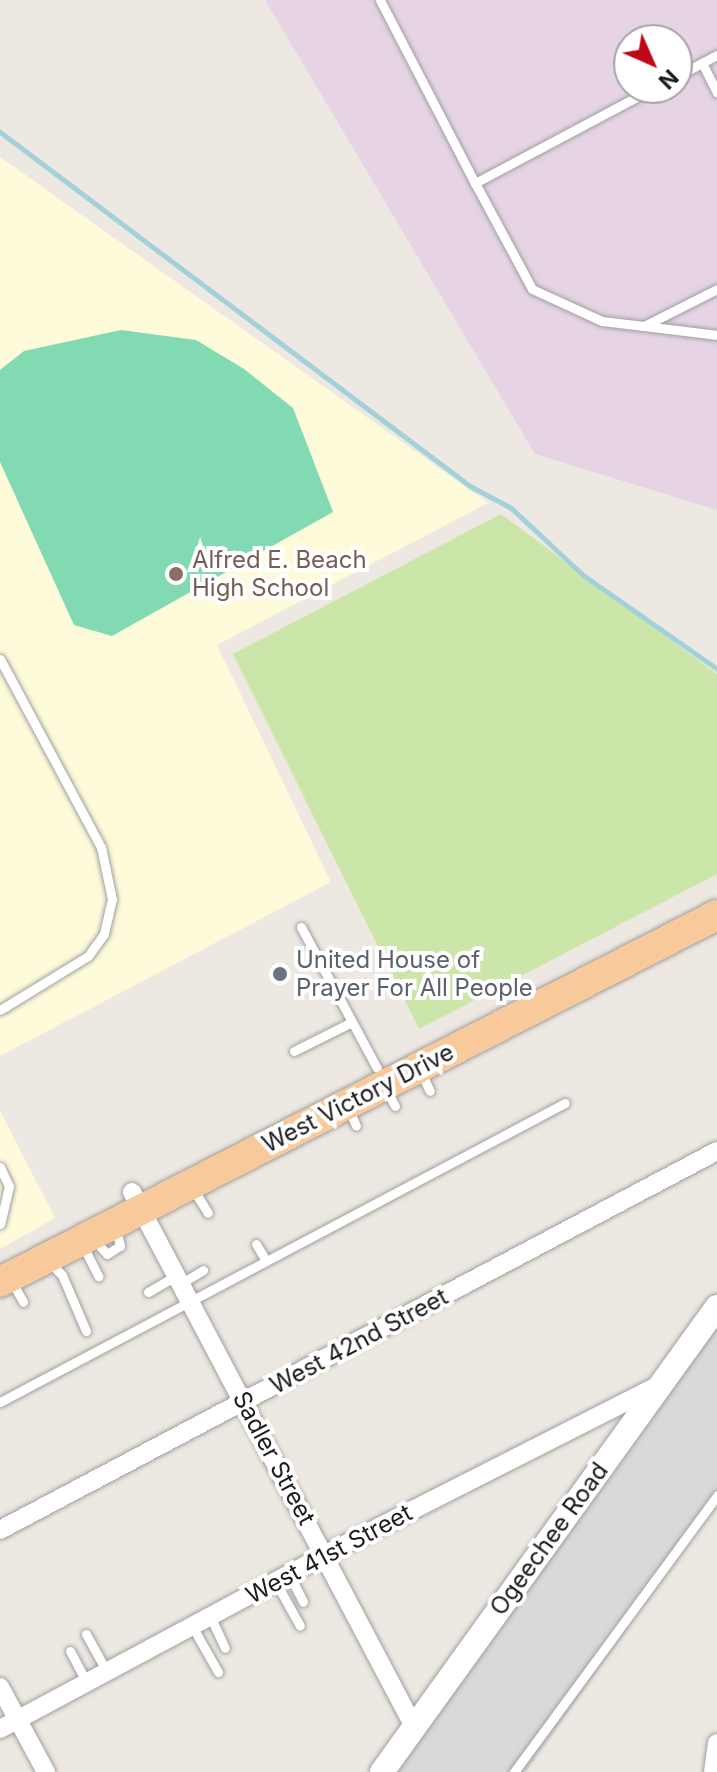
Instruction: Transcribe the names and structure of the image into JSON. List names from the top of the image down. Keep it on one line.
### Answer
{"streets":{"main road":["West Victory Drive"],"street":["West 42nd Street","Sadler Street","Ogeechee Road","West 41st Street"]},"crossings":[["West Victory Drive","Sadler Street"],["West 42nd Street","Sadler Street"],["Sadler Street","Ogeechee Road"],["Sadler Street","West 41st Street"],["Ogeechee Road","West 41st Street"]],"places":["Alfred E. Beach High School","United House of Prayer For All People"],"north":"bottom right"}
